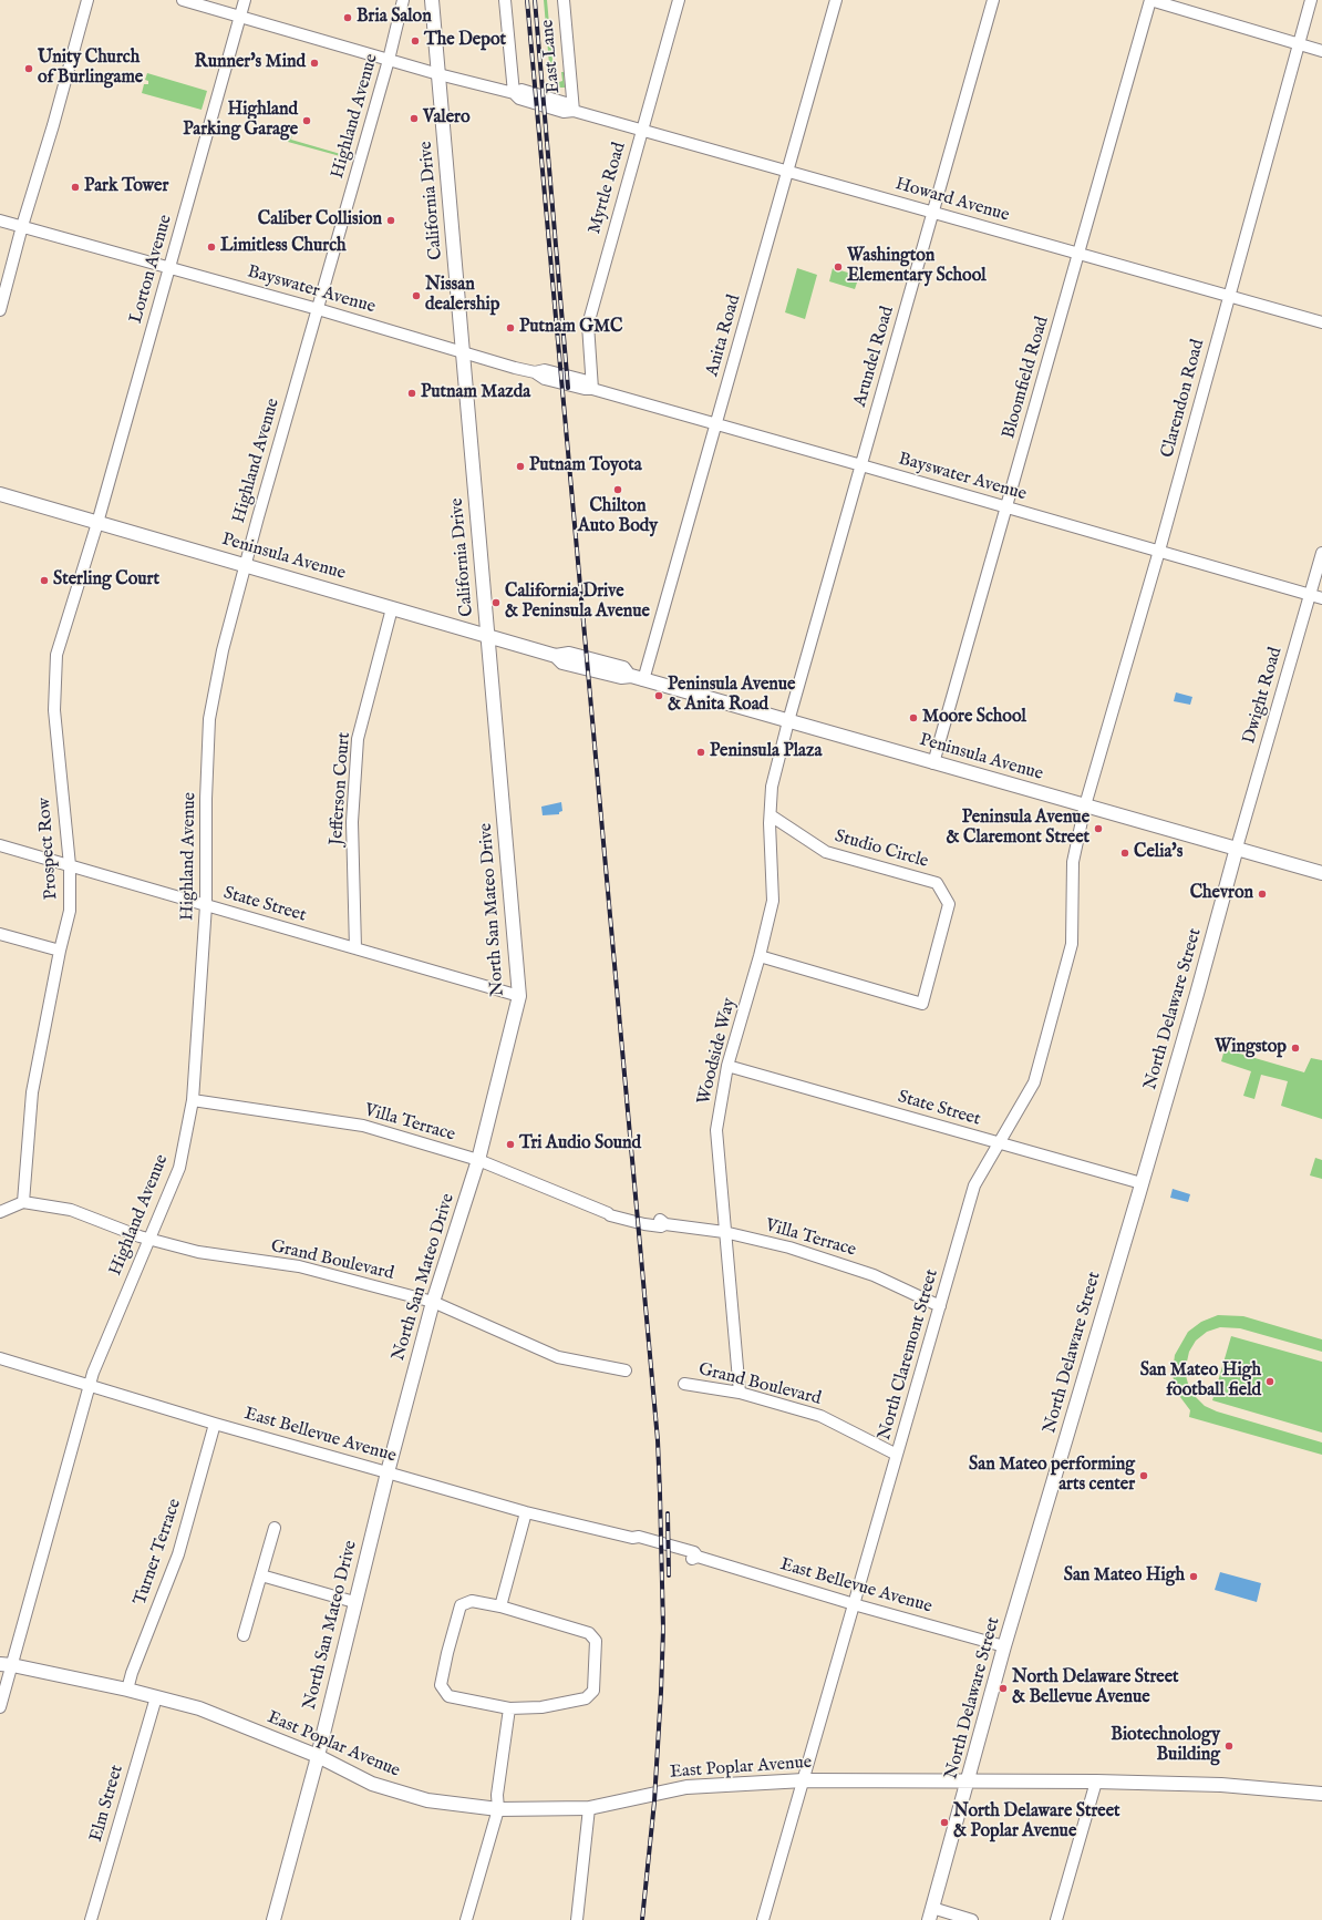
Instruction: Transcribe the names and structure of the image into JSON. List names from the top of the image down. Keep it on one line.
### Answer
{"streets":{"main road":["California Drive","Peninsula Avenue","North San Mateo Drive","North Delaware Street","East Poplar Avenue"],"street":["East Lane","Highland Avenue","Myrtle Road","Howard Avenue","Lorton Avenue","Bayswater Avenue","Anita Road","Arundel Road","Bloomfield Road","Clarendon Road","Dwight Road","Jefferson Court","Prospect Row","Studio Circle","State Street","Woodside Way","Villa Terrace","Grand Boulevard","North Claremont Street","East Bellevue Avenue","Turner Terrace","Elm Street"]},"crossings":[["East Lane","Howard Avenue"],["Highland Avenue","Howard Avenue"],["Highland Avenue","Bayswater Avenue"],["Highland Avenue","Peninsula Avenue"],["Highland Avenue","State Street"],["Highland Avenue","Villa Terrace"],["Highland Avenue","Grand Boulevard"],["Highland Avenue","East Bellevue Avenue"],["Highland Avenue","East Poplar Avenue"],["Myrtle Road","Howard Avenue"],["Myrtle Road","Bayswater Avenue"],["California Drive","Howard Avenue"],["California Drive","Bayswater Avenue"],["California Drive","Peninsula Avenue"],["California Drive","North San Mateo Drive"],["Howard Avenue","Lorton Avenue"],["Howard Avenue","Anita Road"],["Howard Avenue","Arundel Road"],["Howard Avenue","Bloomfield Road"],["Howard Avenue","Clarendon Road"],["Lorton Avenue","Bayswater Avenue"],["Lorton Avenue","Peninsula Avenue"],["Lorton Avenue","Prospect Row"],["Bayswater Avenue","Anita Road"],["Bayswater Avenue","Arundel Road"],["Bayswater Avenue","Bloomfield Road"],["Bayswater Avenue","Clarendon Road"],["Bayswater Avenue","Dwight Road"],["Anita Road","Peninsula Avenue"],["Arundel Road","Peninsula Avenue"],["Arundel Road","Woodside Way"],["Bloomfield Road","Peninsula Avenue"],["Clarendon Road","Peninsula Avenue"],["Clarendon Road","North Claremont Street"],["Peninsula Avenue","Dwight Road"],["Peninsula Avenue","Jefferson Court"],["Peninsula Avenue","Prospect Row"],["Peninsula Avenue","North San Mateo Drive"],["Peninsula Avenue","North Delaware Street"],["Peninsula Avenue","Woodside Way"],["Peninsula Avenue","North Claremont Street"],["Dwight Road","North Delaware Street"],["Jefferson Court","State Street"],["Prospect Row","State Street"],["Prospect Row","Grand Boulevard"],["Studio Circle","Woodside Way"],["State Street","North San Mateo Drive"],["State Street","North Delaware Street"],["State Street","Woodside Way"],["State Street","North Claremont Street"],["North San Mateo Drive","Villa Terrace"],["North San Mateo Drive","Grand Boulevard"],["North San Mateo Drive","East Bellevue Avenue"],["North San Mateo Drive","East Poplar Avenue"],["North Delaware Street","East Bellevue Avenue"],["North Delaware Street","East Poplar Avenue"],["Woodside Way","Villa Terrace"],["Woodside Way","Grand Boulevard"],["Villa Terrace","North Claremont Street"],["Grand Boulevard","North Claremont Street"],["North Claremont Street","East Bellevue Avenue"],["North Claremont Street","East Poplar Avenue"],["East Bellevue Avenue","Turner Terrace"],["Turner Terrace","East Poplar Avenue"],["East Poplar Avenue","Elm Street"]],"places":["Bria Salon","The Depot","Runner's Mind","Unity Church of Burlingame","Valero","Highland Parking Garage","Park Tower","Caliber Collision","Limitless Church","Washington Elementary School","Nissan dealership","Putnam GMC","Putnam Mazda","Putnam Toyota","Chilton Auto Body","Sterling Court","California Drive & Peninsula Avenue","Peninsula Avenue & Anita Road","Moore School","Peninsula Plaza","Peninsula Avenue & Claremont Street","Celia's","Chevron","Wingstop","Tri Audio Sound","San Mateo High football field","San Mateo performing arts center","San Mateo High","North Delaware Street & Bellevue Avenue","Biotechnology Building","North Delaware Street & Poplar Avenue"]}
